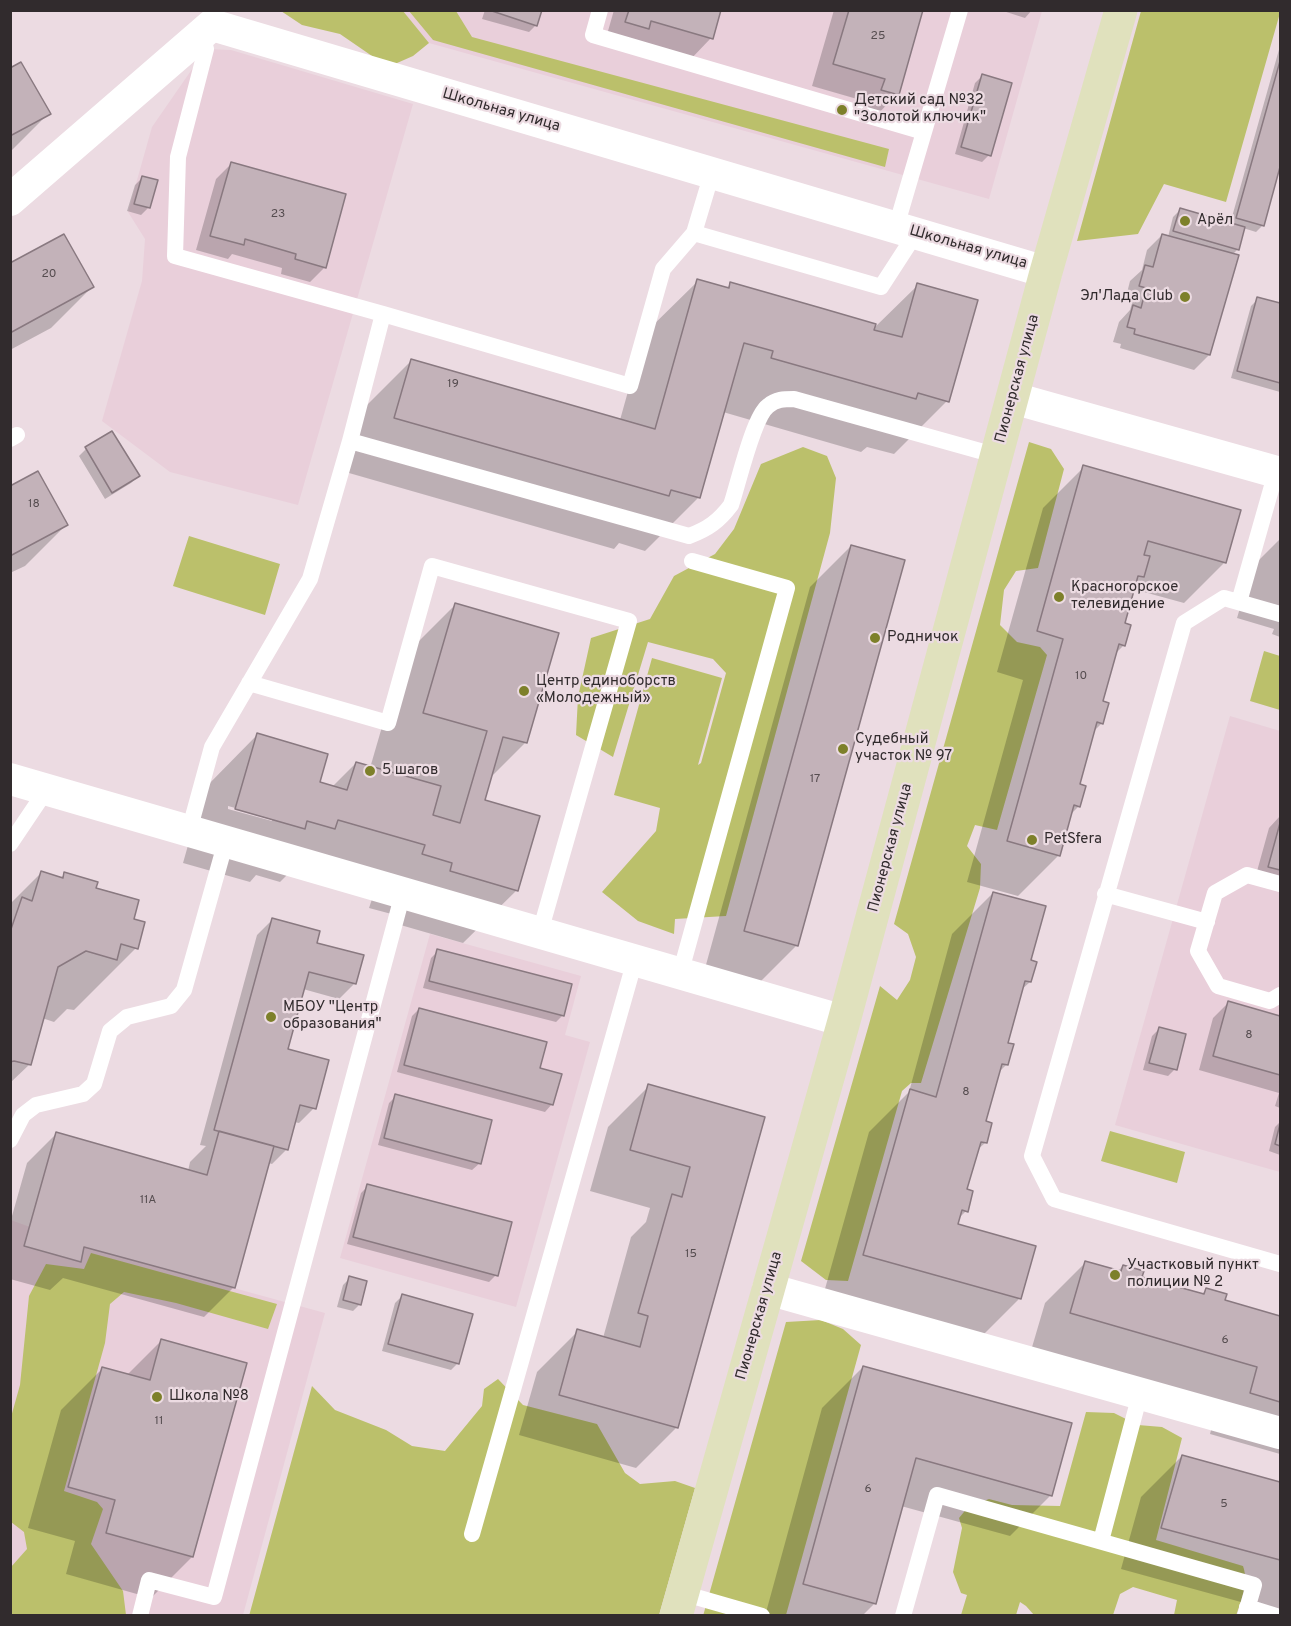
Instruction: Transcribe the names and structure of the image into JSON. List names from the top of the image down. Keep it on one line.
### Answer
{"streets":{"street":["Школьная улица","Пионерская улица"]},"crossings":[["Школьная улица","Пионерская улица"]],"places":["Детский сад №32 \"Золотой ключик\"","Арёл","Эл'Лада Club","Красногорское телевидение","Родничок","Центр единоборств «Молодежный»","Судебный участок № 97","5 шагов","PetSfera","МБОУ \"Центр образования\"","Участковый пункт полиции № 2","Школа №8"],"house_numbers":["25","23","20","19","18","10","17","8","8","11А","15","6","11","6","5"]}
